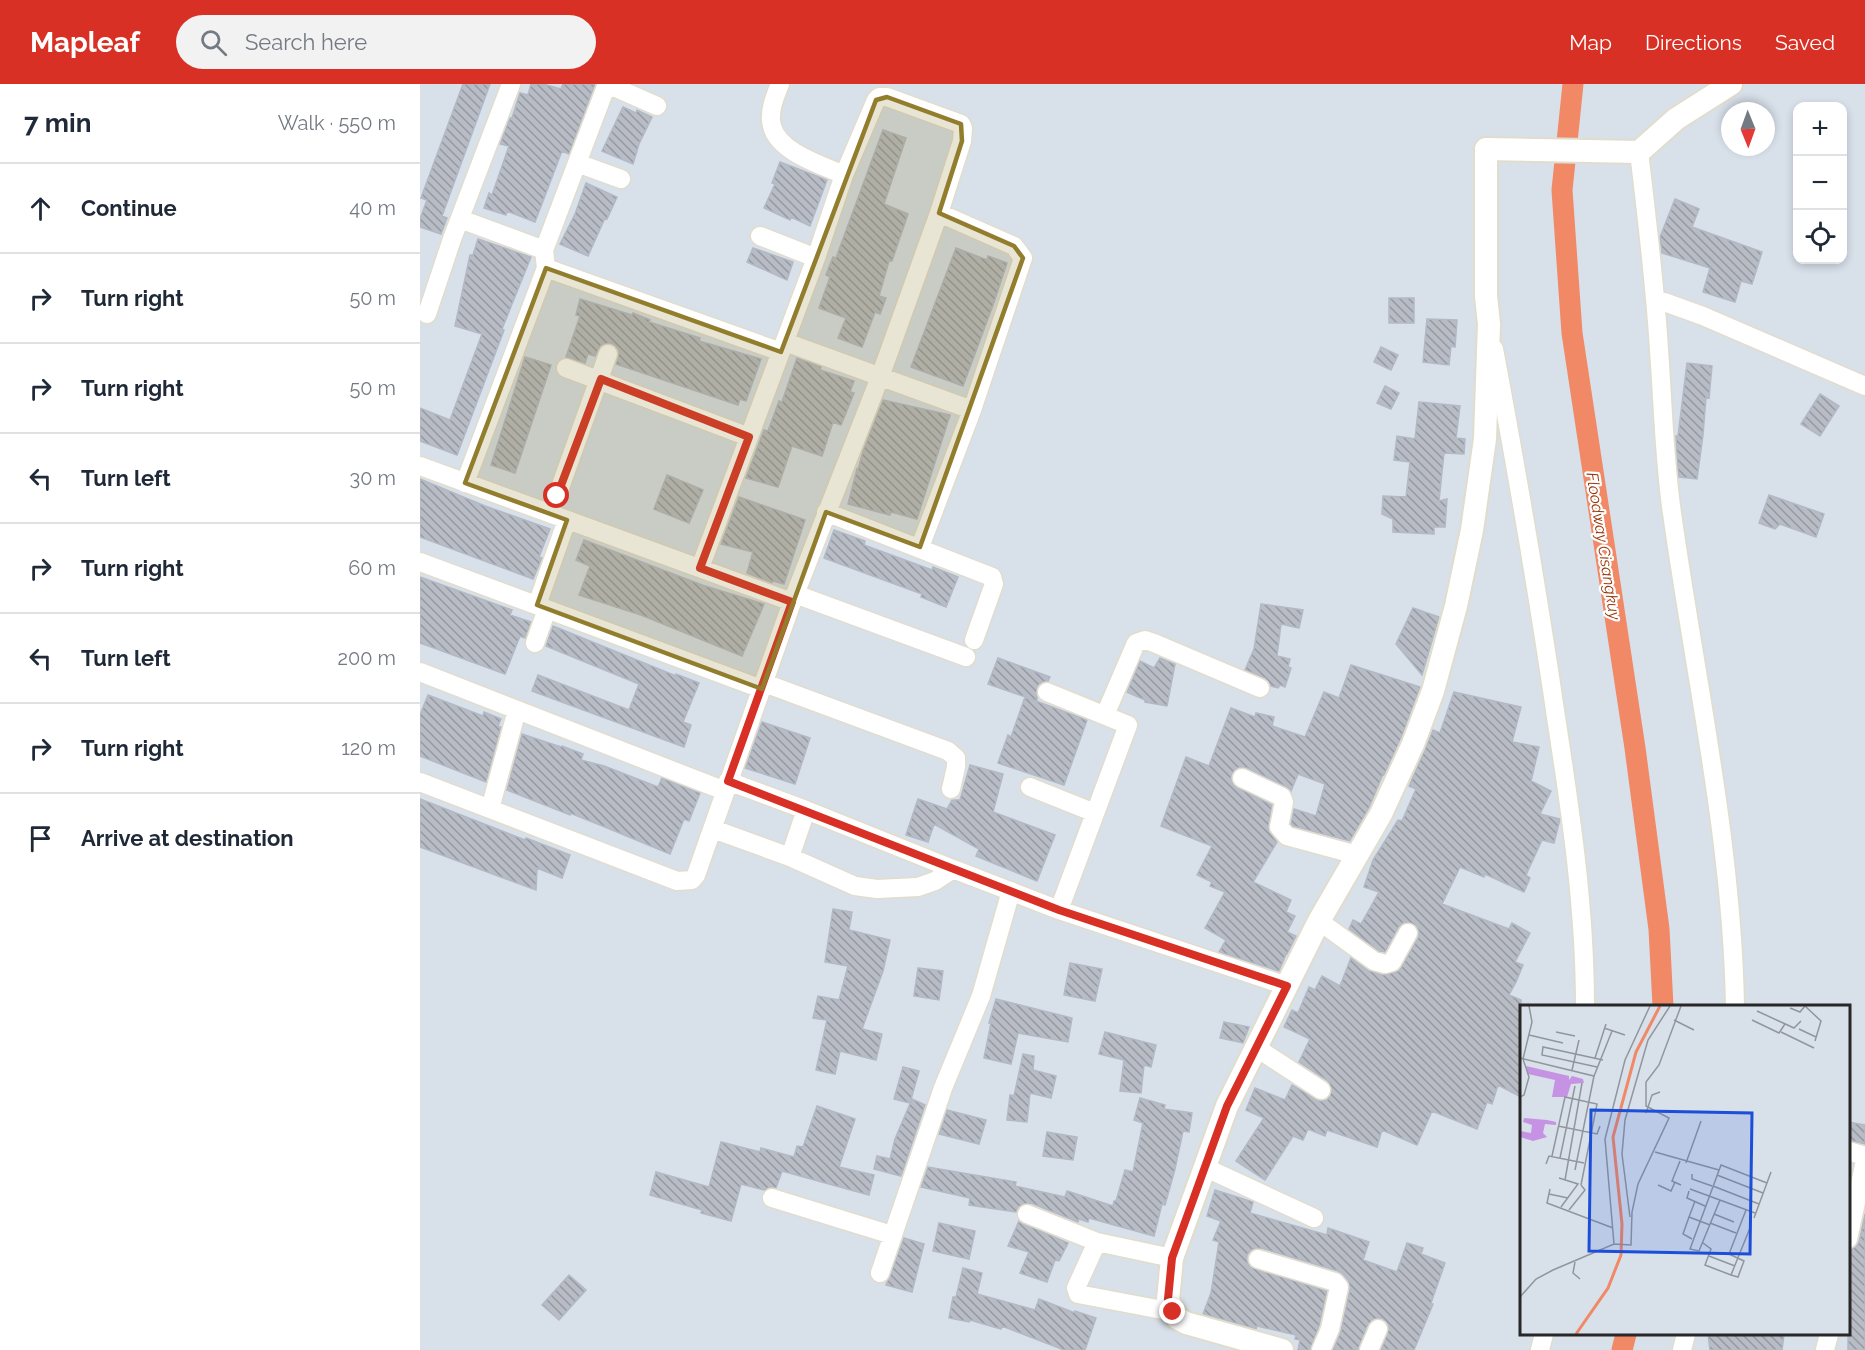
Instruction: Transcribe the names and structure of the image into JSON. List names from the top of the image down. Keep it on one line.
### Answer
{"water":["Floodway Cisangkuy"],"north":"bottom","page":{"header":"Mapleaf","search":"Search here","nav":["Map","Directions","Saved"],"heading":["7 min","Walk · 550 m"],"map_buttons":["+","−"],"list":[["Continue","40 m"],["Turn right","50 m"],["Turn right","50 m"],["Turn left","30 m"],["Turn right","60 m"],["Turn left","200 m"],["Turn right","120 m"],"Arrive at destination"]}}
